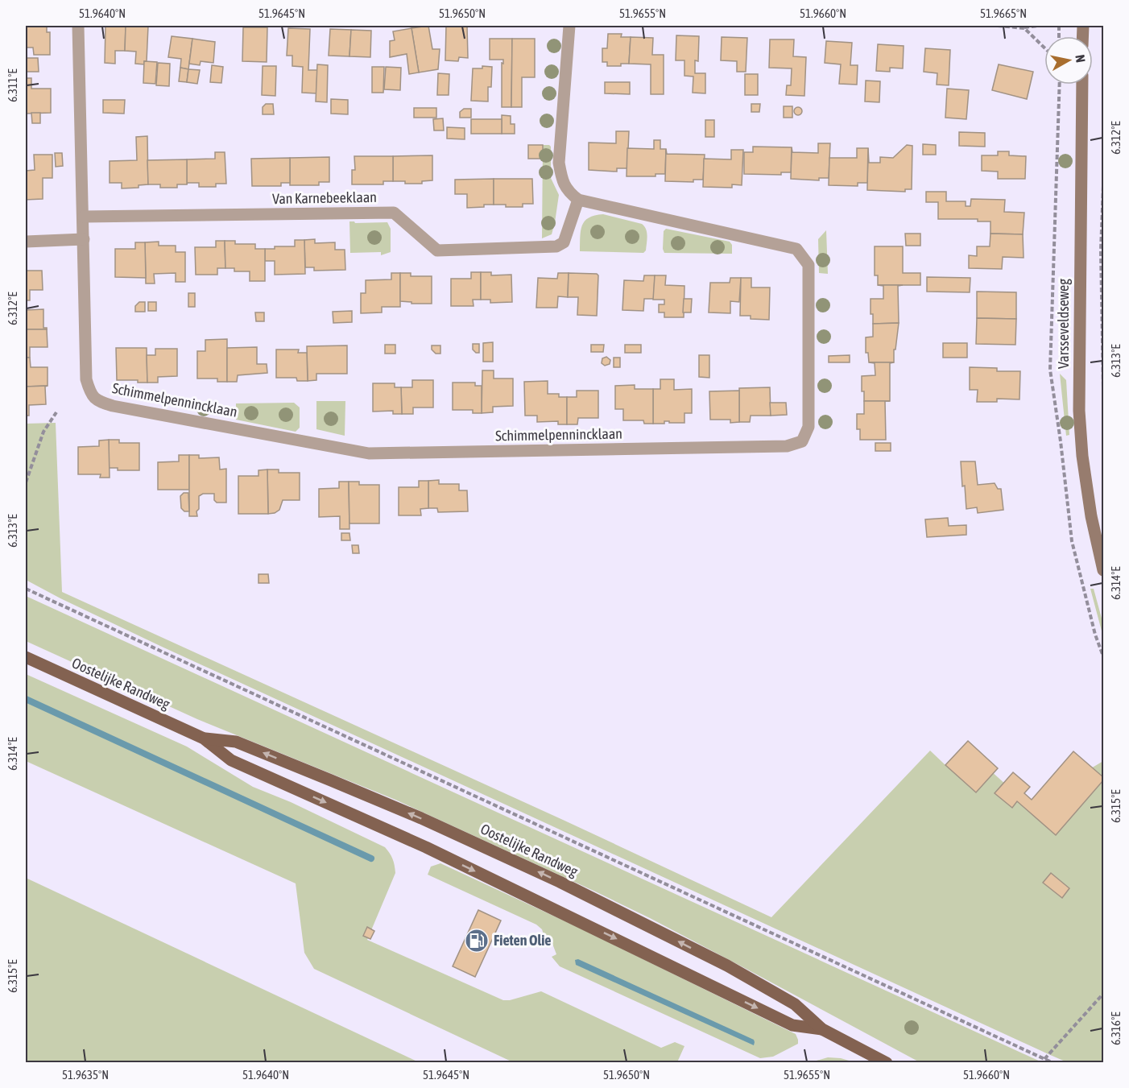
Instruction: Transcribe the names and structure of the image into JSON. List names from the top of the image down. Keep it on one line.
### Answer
{"streets":{"main road":["Varsseveldseweg","Oostelijke Randweg"],"street":["Van Karnebeeklaan","Schimmelpennincklaan"]},"crossings":[["Van Karnebeeklaan","Schimmelpennincklaan"]],"places":{"fuel station":["Fieten Olie"]},"north":"right","coordinates":["51.9640°N","51.9645°N","51.9650°N","51.9655°N","51.9660°N","51.9665°N","6.311°E","6.312°E","6.313°E","6.314°E","6.315°E","6.316°E","51.9635°N"]}
